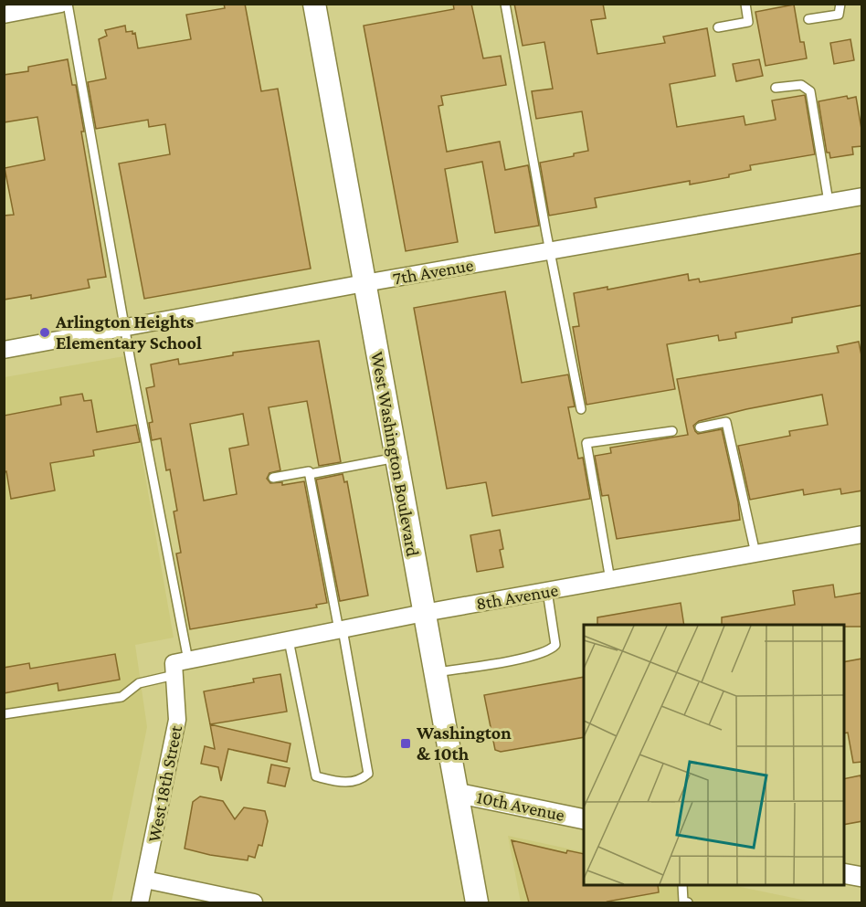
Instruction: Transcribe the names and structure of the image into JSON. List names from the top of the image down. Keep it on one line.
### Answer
{"streets":{"main road":["West Washington Boulevard"],"street":["7th Avenue","8th Avenue","West 18th Street","10th Avenue"]},"crossings":[["7th Avenue","West Washington Boulevard"],["West Washington Boulevard","8th Avenue"],["West Washington Boulevard","10th Avenue"],["8th Avenue","West 18th Street"]],"places":{"other":["Arlington Heights Elementary School"],"transit":["Washington & 10th"]}}
